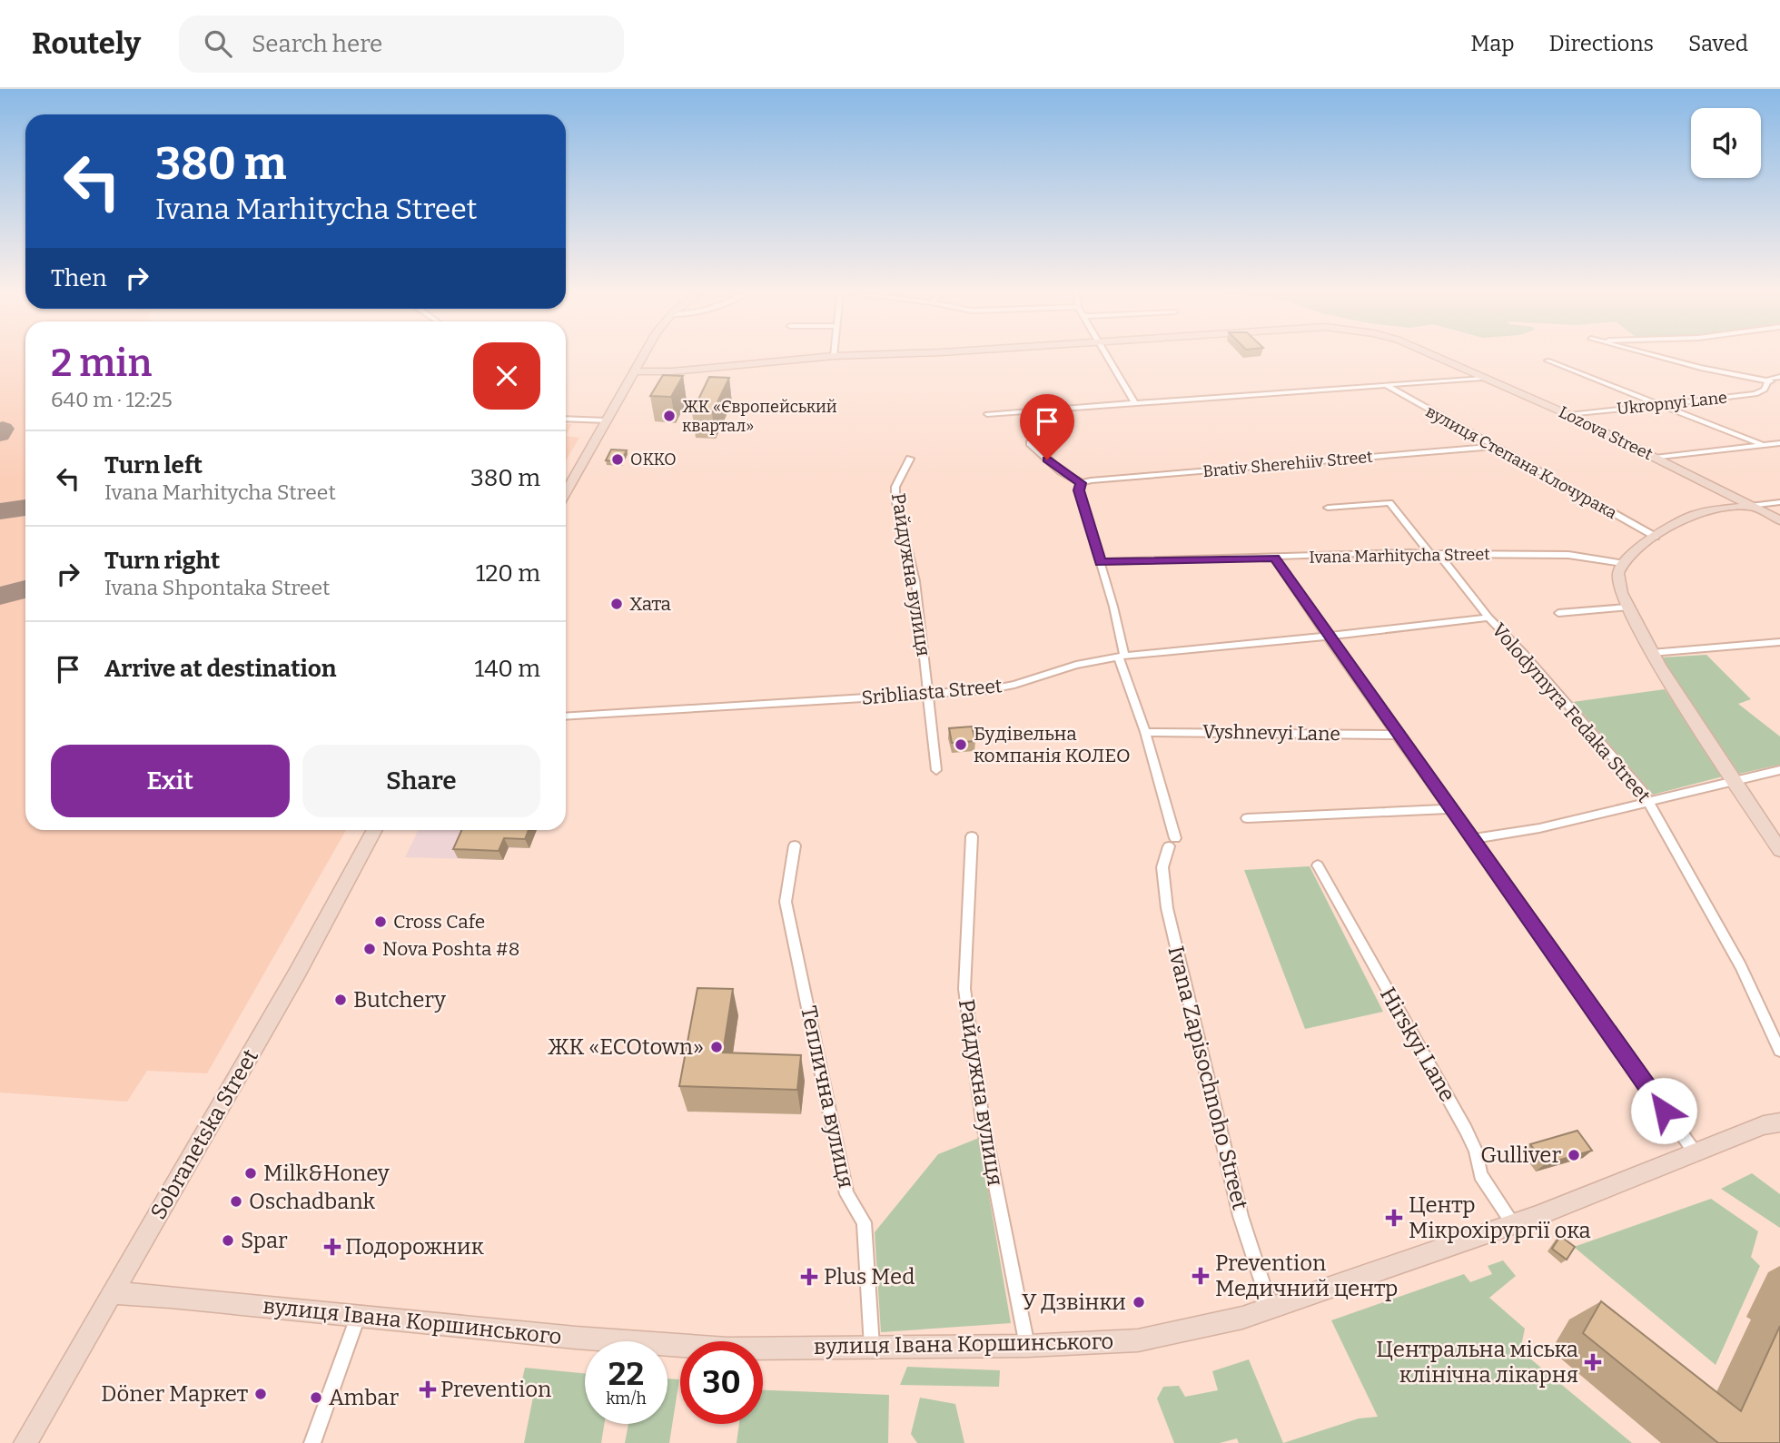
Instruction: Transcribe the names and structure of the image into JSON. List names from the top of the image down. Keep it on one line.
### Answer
{"streets":{"street":["Ukropnyi Lane","Lozova Street","вулиця Степана Клочурака","Brativ Sherehiiv Street","Ivana Marhitycha Street","Райдужна вулиця","Sribliasta Street","Volodymyra Fedaka Street","Vyshnevyi Lane","Hirskyi Lane","Ivana Zapisochnoho Street","Теплична вулиця","Sobranetska Street","вулиця Івана Коршинського"]},"crossings":[["Ukropnyi Lane","Lozova Street"],["вулиця Степана Клочурака","Brativ Sherehiiv Street"],["Brativ Sherehiiv Street","Ivana Zapisochnoho Street"],["Ivana Marhitycha Street","Volodymyra Fedaka Street"],["Ivana Marhitycha Street","Ivana Zapisochnoho Street"],["Райдужна вулиця","Sribliasta Street"],["Райдужна вулиця","вулиця Івана Коршинського"],["Sribliasta Street","Volodymyra Fedaka Street"],["Sribliasta Street","Ivana Zapisochnoho Street"],["Vyshnevyi Lane","Ivana Zapisochnoho Street"],["Hirskyi Lane","вулиця Івана Коршинського"],["Ivana Zapisochnoho Street","вулиця Івана Коршинського"],["Теплична вулиця","вулиця Івана Коршинського"],["Sobranetska Street","вулиця Івана Коршинського"]],"places":{"other":["ЖК «Європейський квартал»","OKKO","Хата","Будівельна компанія КОЛЕО","Cross Cafe","Nova Poshta #8","Butchery","ЖК «ECOtown»","Gulliver","Milk&Honey","Oschadbank","Spar","У Дзвінки","Döner Маркет","Ambar"],"health":["Центр Мікрохірургії ока","Подорожник","Prevention Медичний центр","Plus Med","Центральна міська клінічна лікарня","Prevention"]},"page":{"header":"Routely","search":"Search here","nav":["Map","Directions","Saved"],"turn":["380 m","Ivana Marhitycha Street"],"then":"Then","heading":["2 min","640 m · 12:25"],"list":[{"name":"Turn left","note":"Ivana Marhitycha Street","value":"380 m"},{"name":"Turn right","note":"Ivana Shpontaka Street","value":"120 m"},{"name":"Arrive at destination","value":"140 m"}],"buttons":["Exit","Share"],"speed":"22 km/h","limit":"30"}}
